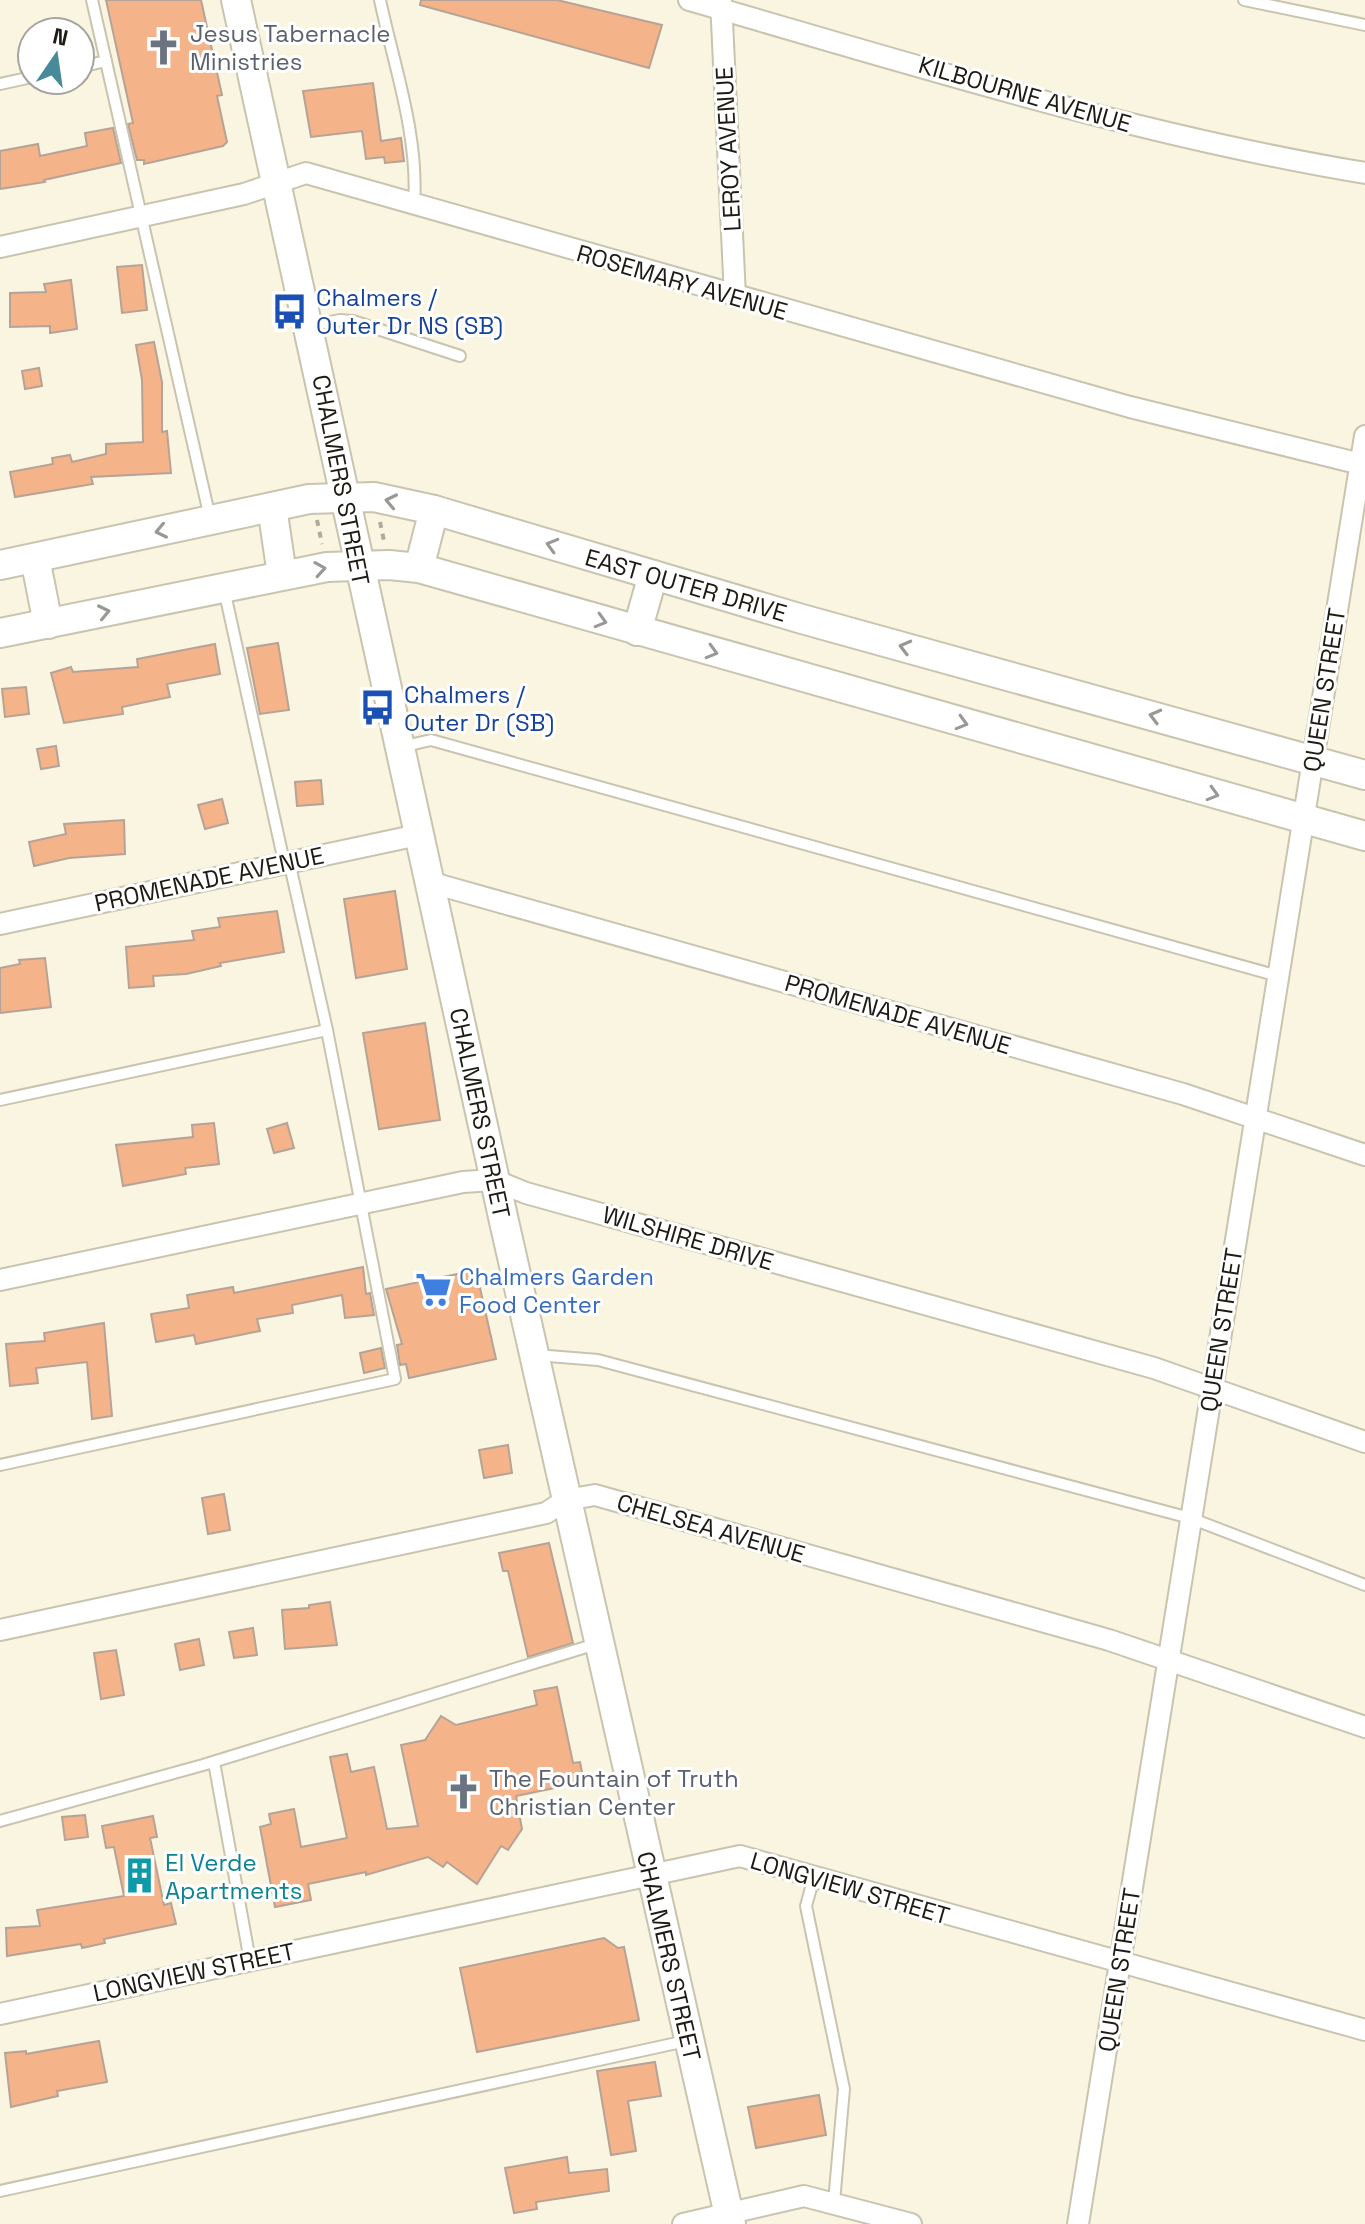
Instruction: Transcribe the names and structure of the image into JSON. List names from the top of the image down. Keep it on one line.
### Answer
{"streets":{"street":["KILBOURNE AVENUE","LEROY AVENUE","ROSEMARY AVENUE","CHALMERS STREET","EAST OUTER DRIVE","QUEEN STREET","PROMENADE AVENUE","WILSHIRE DRIVE","CHELSEA AVENUE","LONGVIEW STREET"]},"crossings":[["KILBOURNE AVENUE","LEROY AVENUE"],["LEROY AVENUE","ROSEMARY AVENUE"],["ROSEMARY AVENUE","CHALMERS STREET"],["ROSEMARY AVENUE","QUEEN STREET"],["CHALMERS STREET","EAST OUTER DRIVE"],["CHALMERS STREET","PROMENADE AVENUE"],["CHALMERS STREET","WILSHIRE DRIVE"],["CHALMERS STREET","CHELSEA AVENUE"],["CHALMERS STREET","LONGVIEW STREET"],["EAST OUTER DRIVE","QUEEN STREET"],["QUEEN STREET","PROMENADE AVENUE"],["QUEEN STREET","WILSHIRE DRIVE"],["QUEEN STREET","CHELSEA AVENUE"],["QUEEN STREET","LONGVIEW STREET"]],"places":{"church":["Jesus Tabernacle Ministries","The Fountain of Truth Christian Center"],"bus stop":["Chalmers / Outer Dr NS (SB)","Chalmers / Outer Dr (SB)"],"supermarket":["Chalmers Garden Food Center"],"building":["El Verde Apartments"]},"north":"top"}
